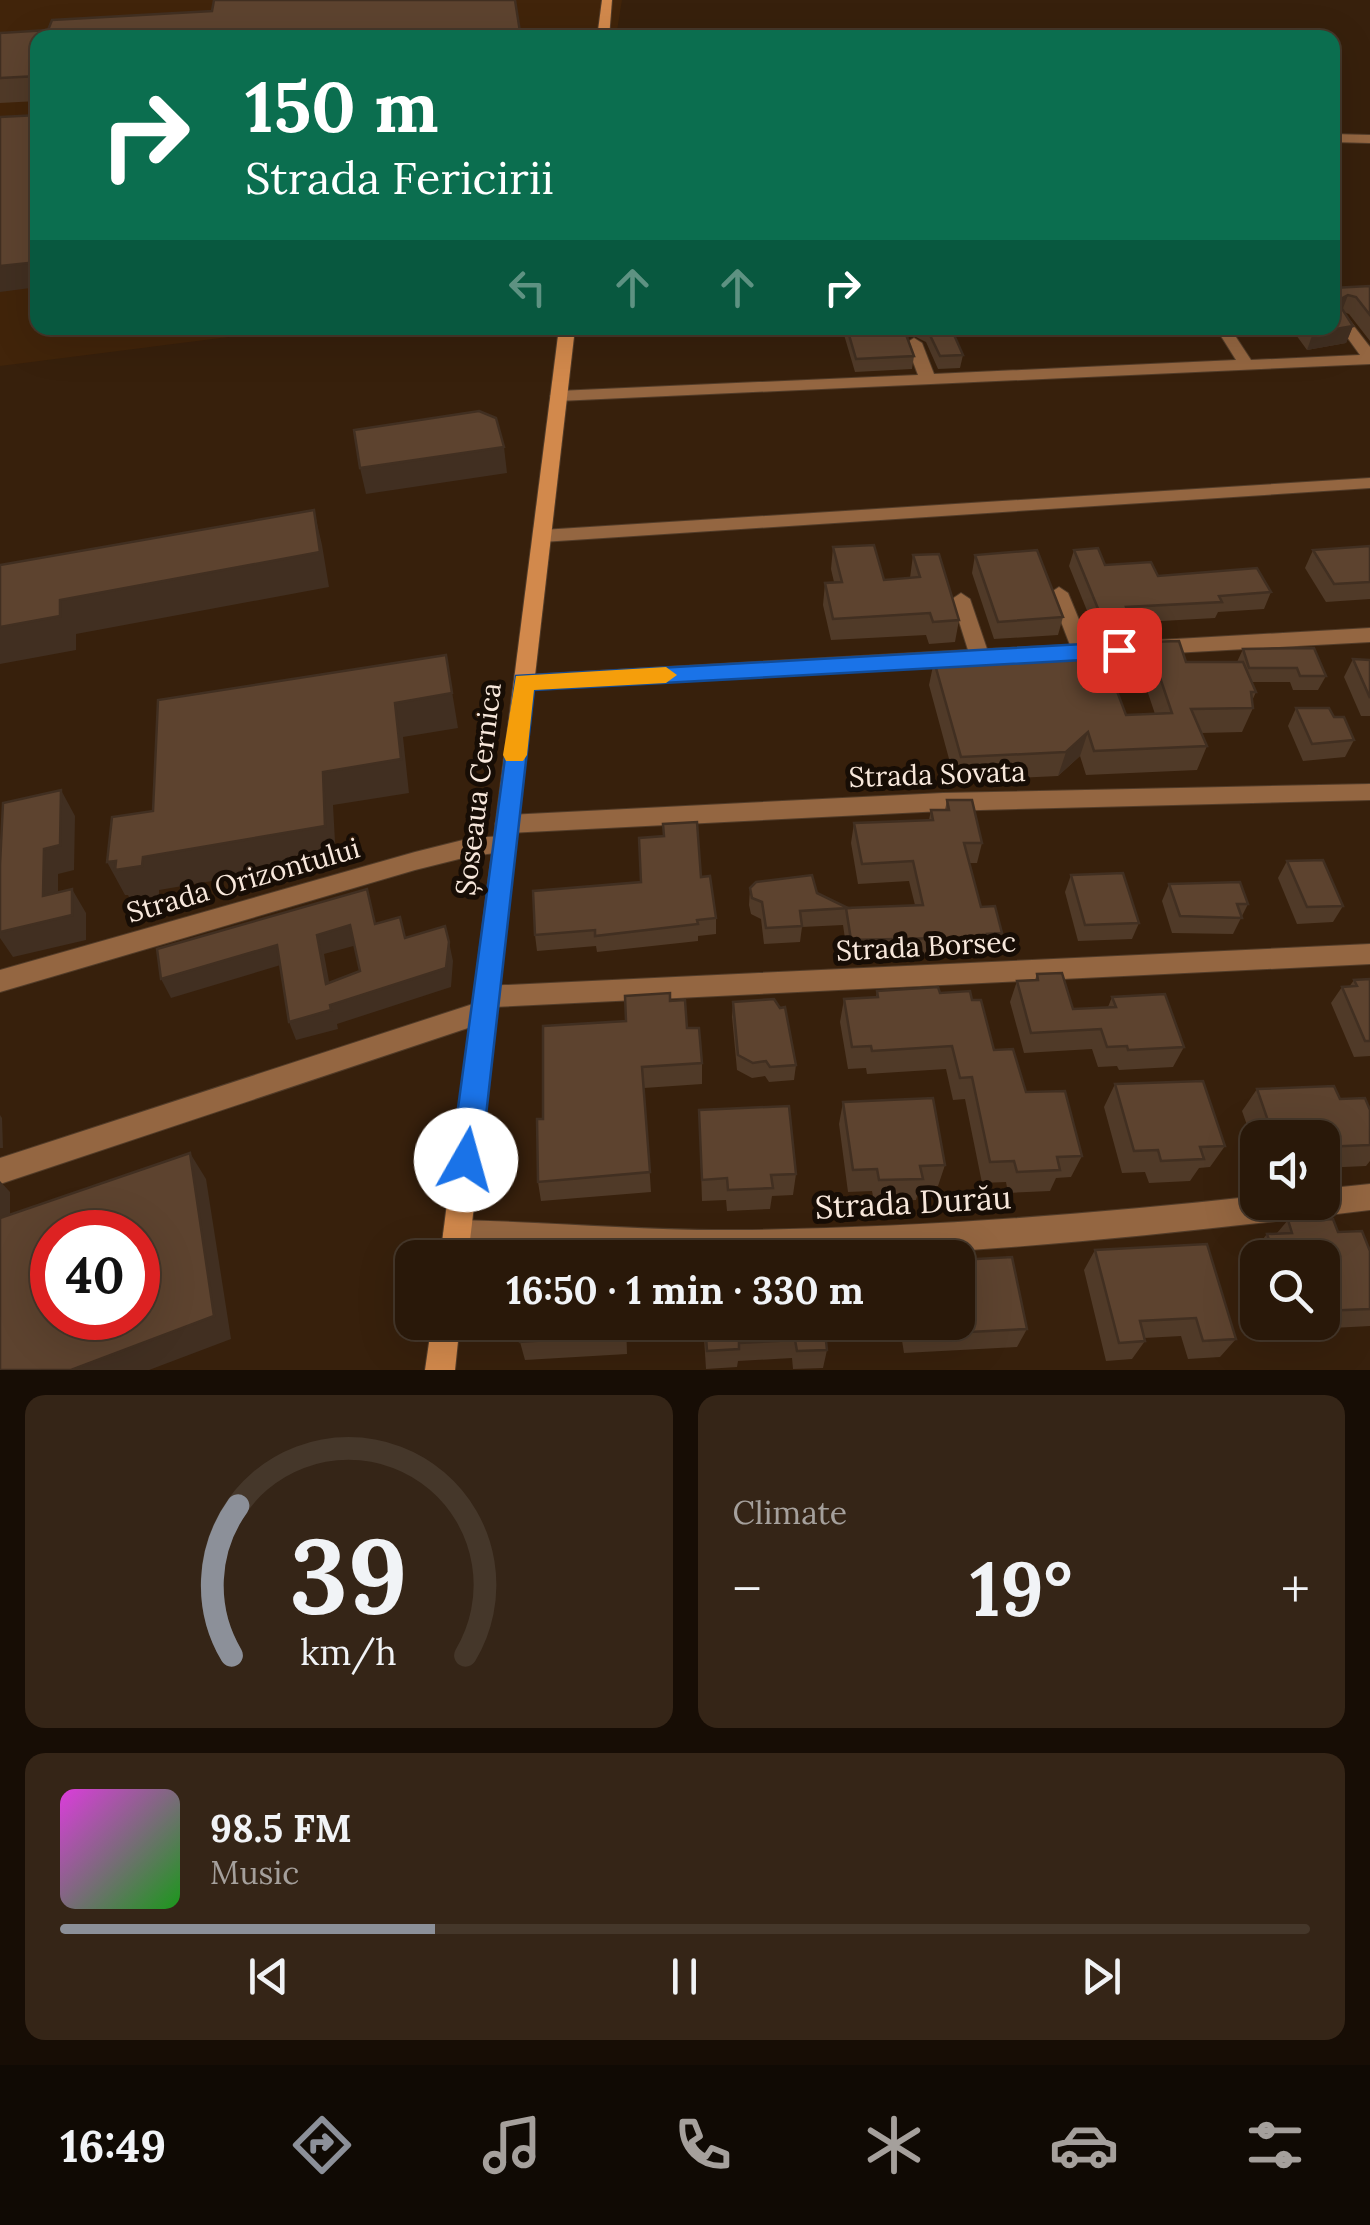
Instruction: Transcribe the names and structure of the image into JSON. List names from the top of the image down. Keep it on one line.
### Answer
{"streets":{"street":["Strada Sovata","Șoseaua Cernica","Strada Orizontului","Strada Borsec","Strada Durău"]},"crossings":[["Strada Sovata","Șoseaua Cernica"],["Strada Sovata","Strada Orizontului"],["Șoseaua Cernica","Strada Orizontului"],["Șoseaua Cernica","Strada Borsec"]],"page":{"turn":["150 m","Strada Fericirii"],"limit":"40","trip":"16:50 · 1 min · 330 m","tile":"Climate","heat":["−","19°","+"],"song":["98.5 FM","Music"],"tabs":"16:49","gauge":["39","km/h"]}}
